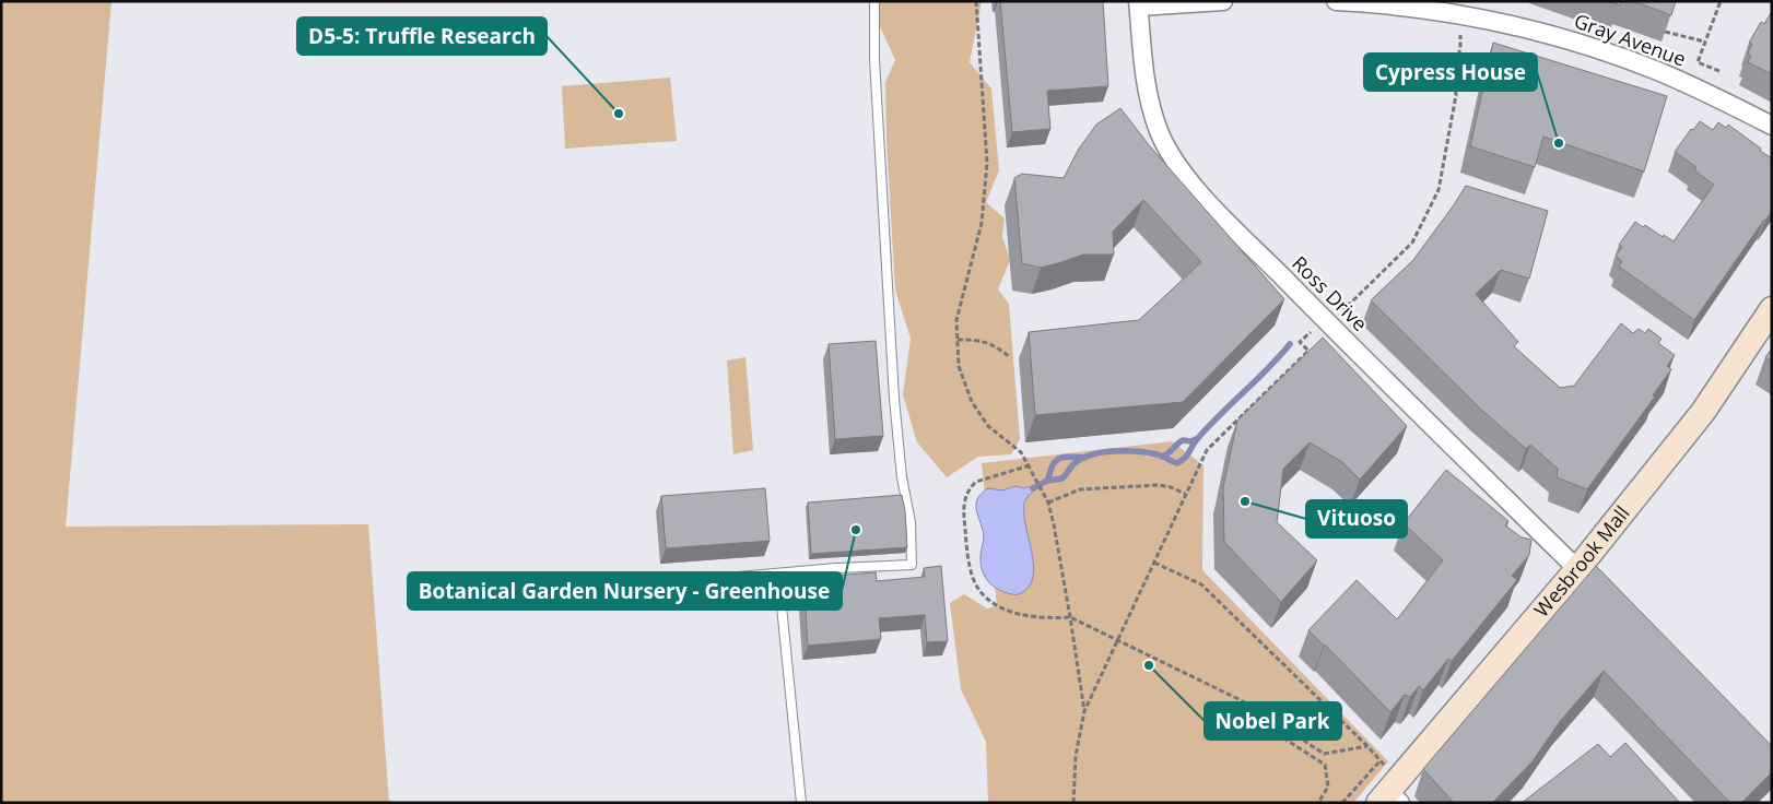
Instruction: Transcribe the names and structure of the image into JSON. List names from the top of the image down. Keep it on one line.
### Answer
{"streets":{"street":["Gray Avenue","Ross Drive","Wesbrook Mall"]},"crossings":[["Ross Drive","Wesbrook Mall"]],"places":["D5-5: Truffle Research","Cypress House","Vituoso","Botanical Garden Nursery - Greenhouse","Nobel Park"]}
